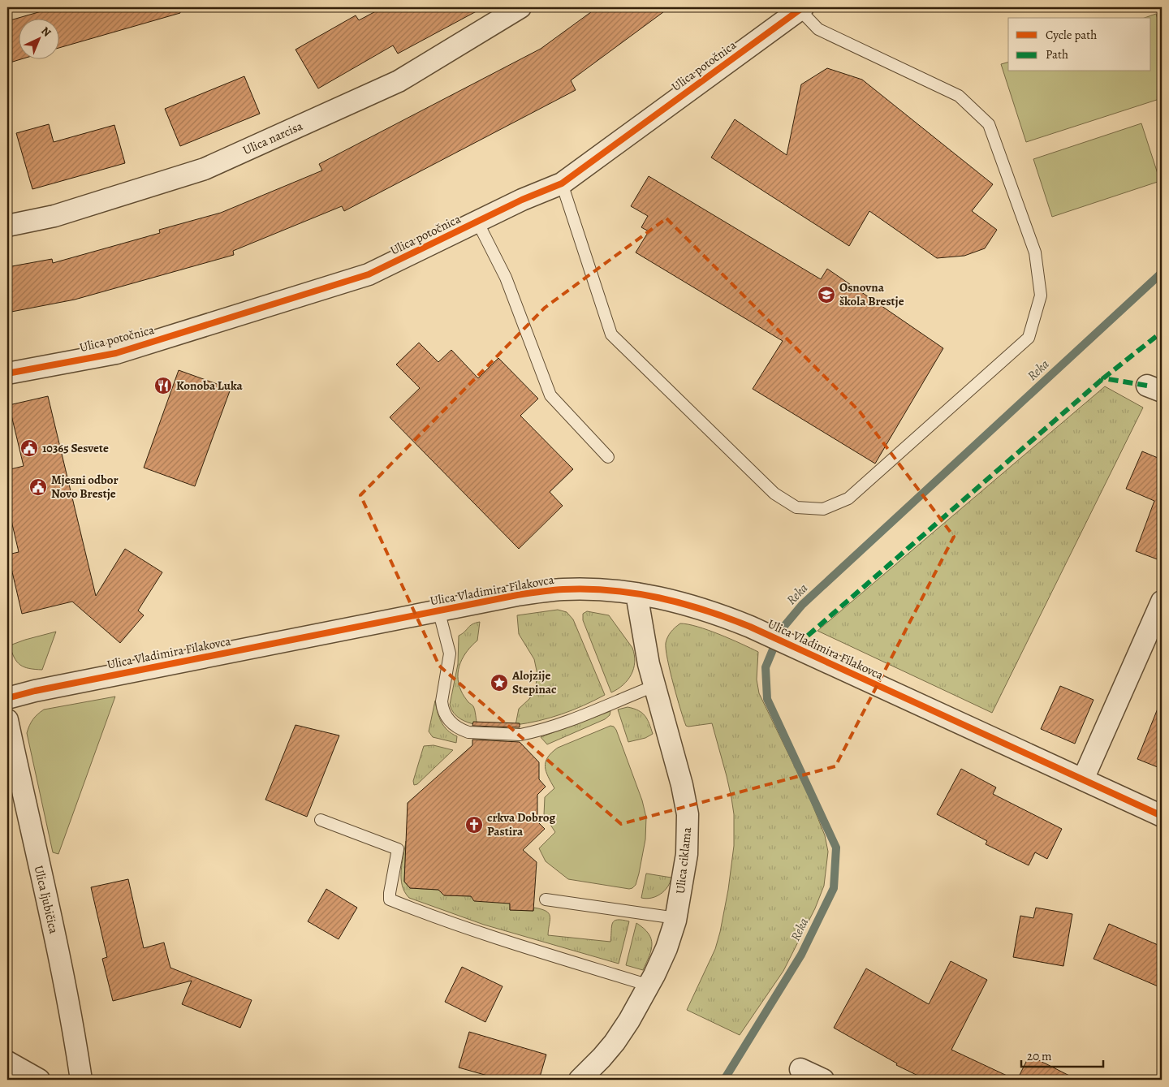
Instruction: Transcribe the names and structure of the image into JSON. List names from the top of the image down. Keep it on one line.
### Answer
{"streets":{"street":["Ulica potočnica","Ulica narcisa","Ulica Vladimira Filakovca","Ulica ciklama","Ulica ljubičica"]},"crossings":[["Ulica Vladimira Filakovca","Ulica ciklama"]],"water":["Reka"],"places":{"school or university":["Osnovna škola Brestje"],"restaurant":["Konoba Luka"],"public building":["10365 Sesvete","Mjesni odbor Novo Brestje"],"place":["Alojzije Stepinac"],"church":["crkva Dobrog Pastira"]},"legend":["Cycle path","Path"],"scale_bar":"20 m","north":"top right"}
